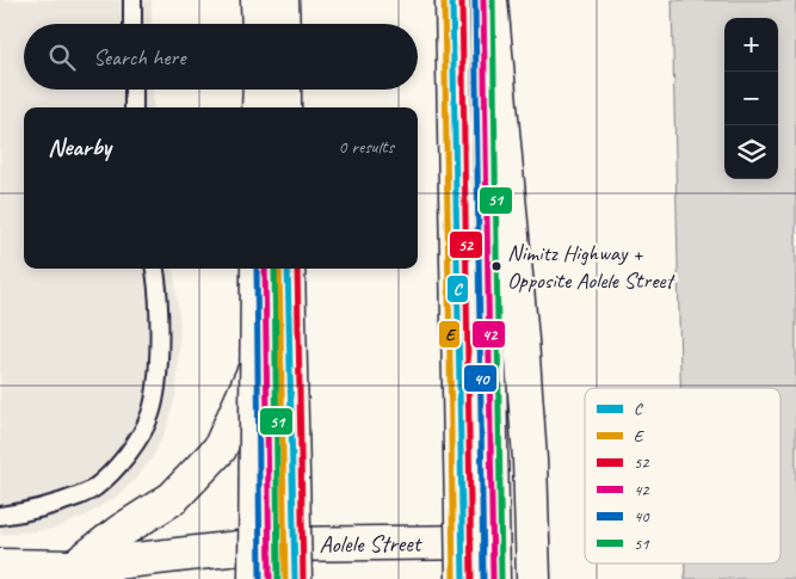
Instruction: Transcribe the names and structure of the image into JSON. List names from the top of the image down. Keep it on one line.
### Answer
{"streets":{"main road":["Aolele Street"]},"places":["Nimitz Highway + Opposite Aolele Street"],"lines":["transit line C","transit line E","transit line 52","transit line 42","transit line 40","transit line 51"],"legend":["C","E","52","42","40","51"],"page":{"map_buttons":["+","−"],"search":"Search here","heading":["Nearby","0 results"]}}
